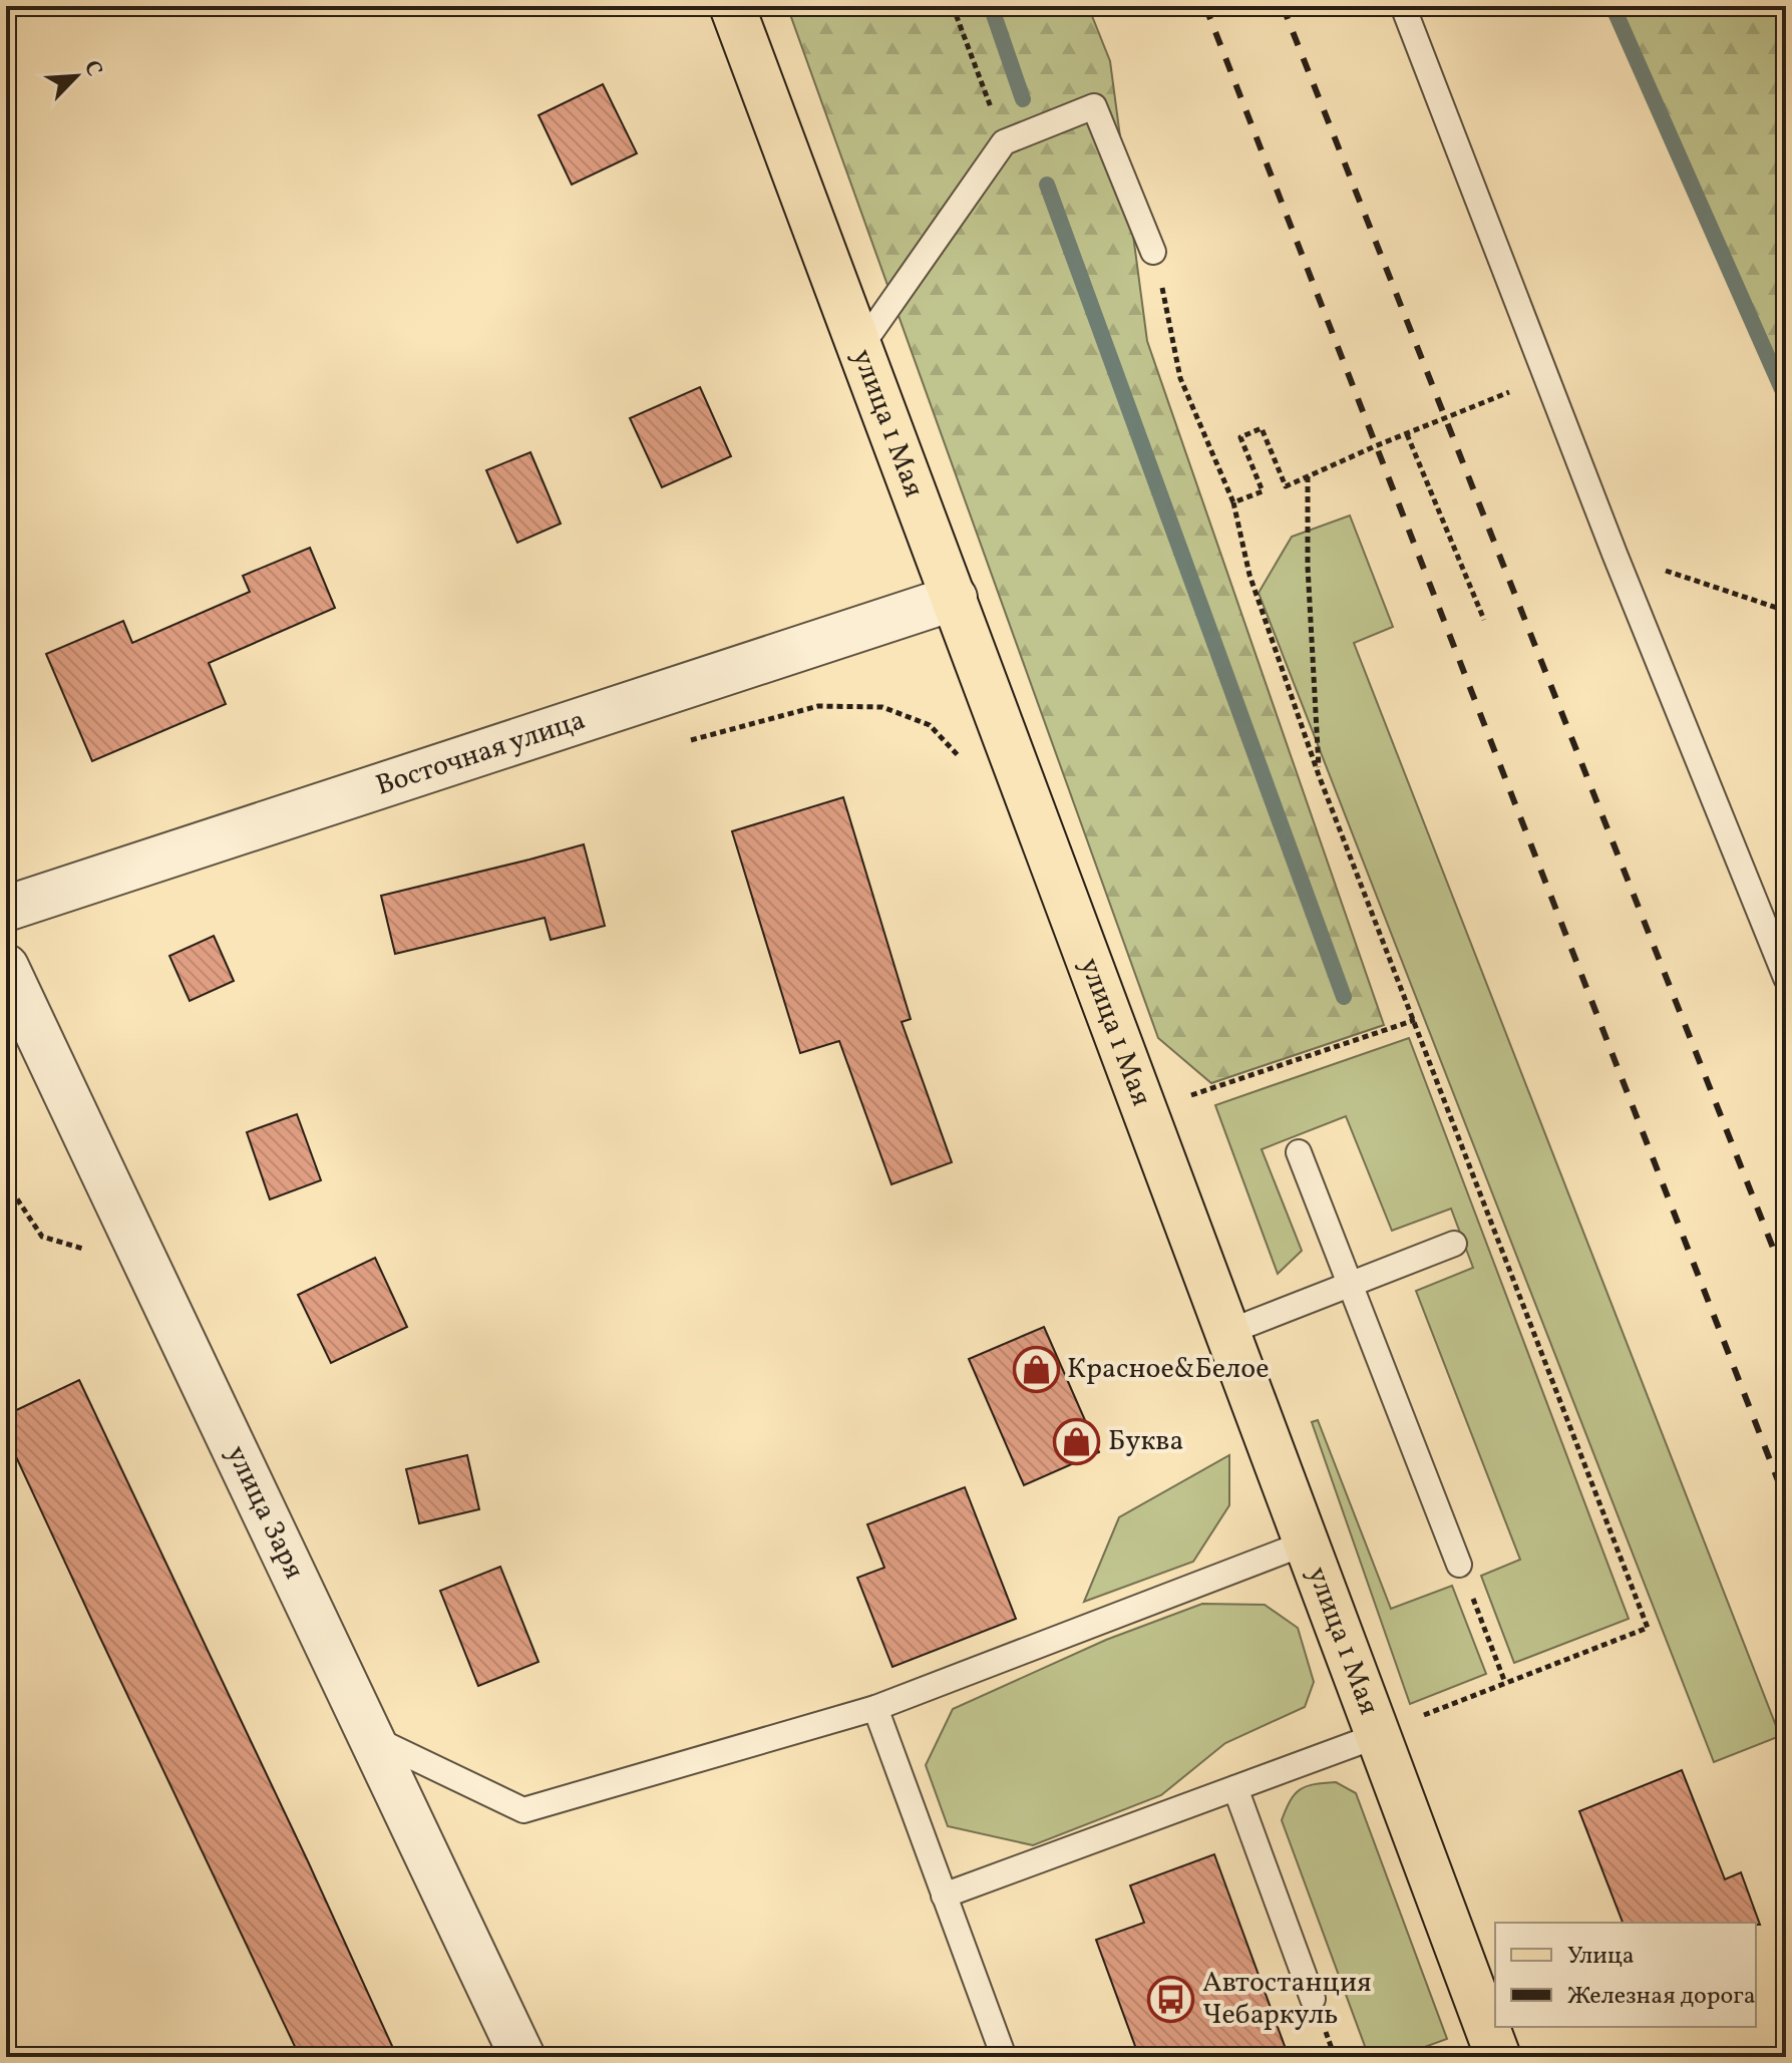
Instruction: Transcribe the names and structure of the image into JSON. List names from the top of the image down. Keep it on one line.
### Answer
{"streets":{"main road":["улица 1 Мая"],"street":["Восточная улица","улица Заря"]},"crossings":[["улица 1 Мая","Восточная улица"]],"places":{"shop":["Красное&Белое","Буква"],"bus stop":["Автостанция Чебаркуль"]},"legend":["Улица","Железная дорога"],"north":"top right"}
